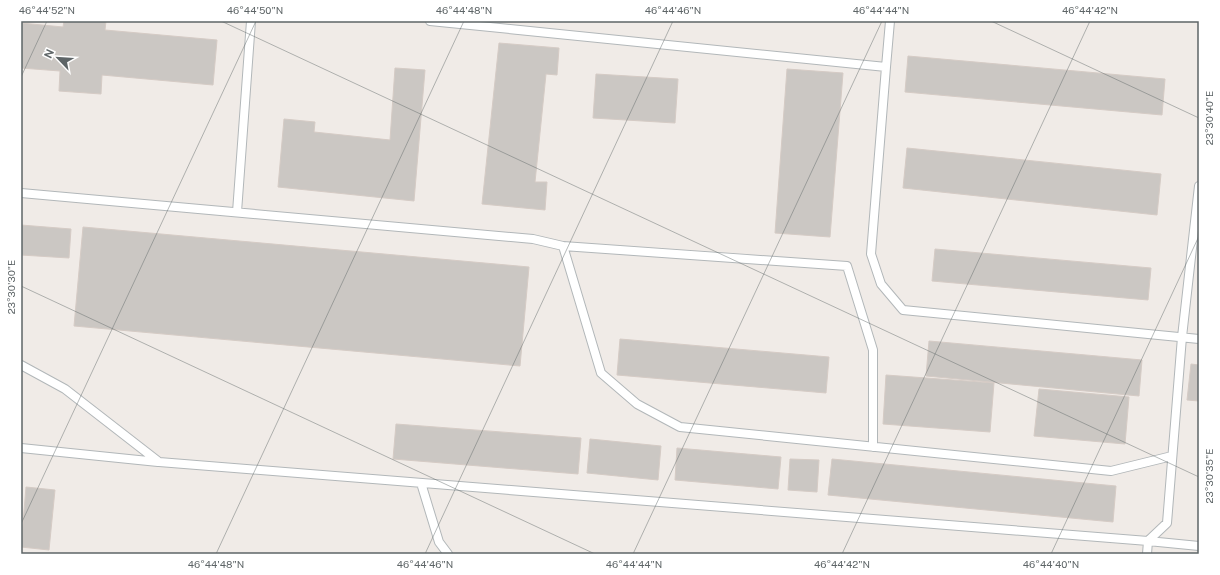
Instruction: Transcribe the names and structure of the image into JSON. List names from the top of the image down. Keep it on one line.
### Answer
{"north":"top left","coordinates":["46°44'52\"N","46°44'50\"N","46°44'48\"N","46°44'46\"N","46°44'44\"N","46°44'42\"N","23°30'40\"E","23°30'30\"E","23°30'35\"E","46°44'40\"N"]}
